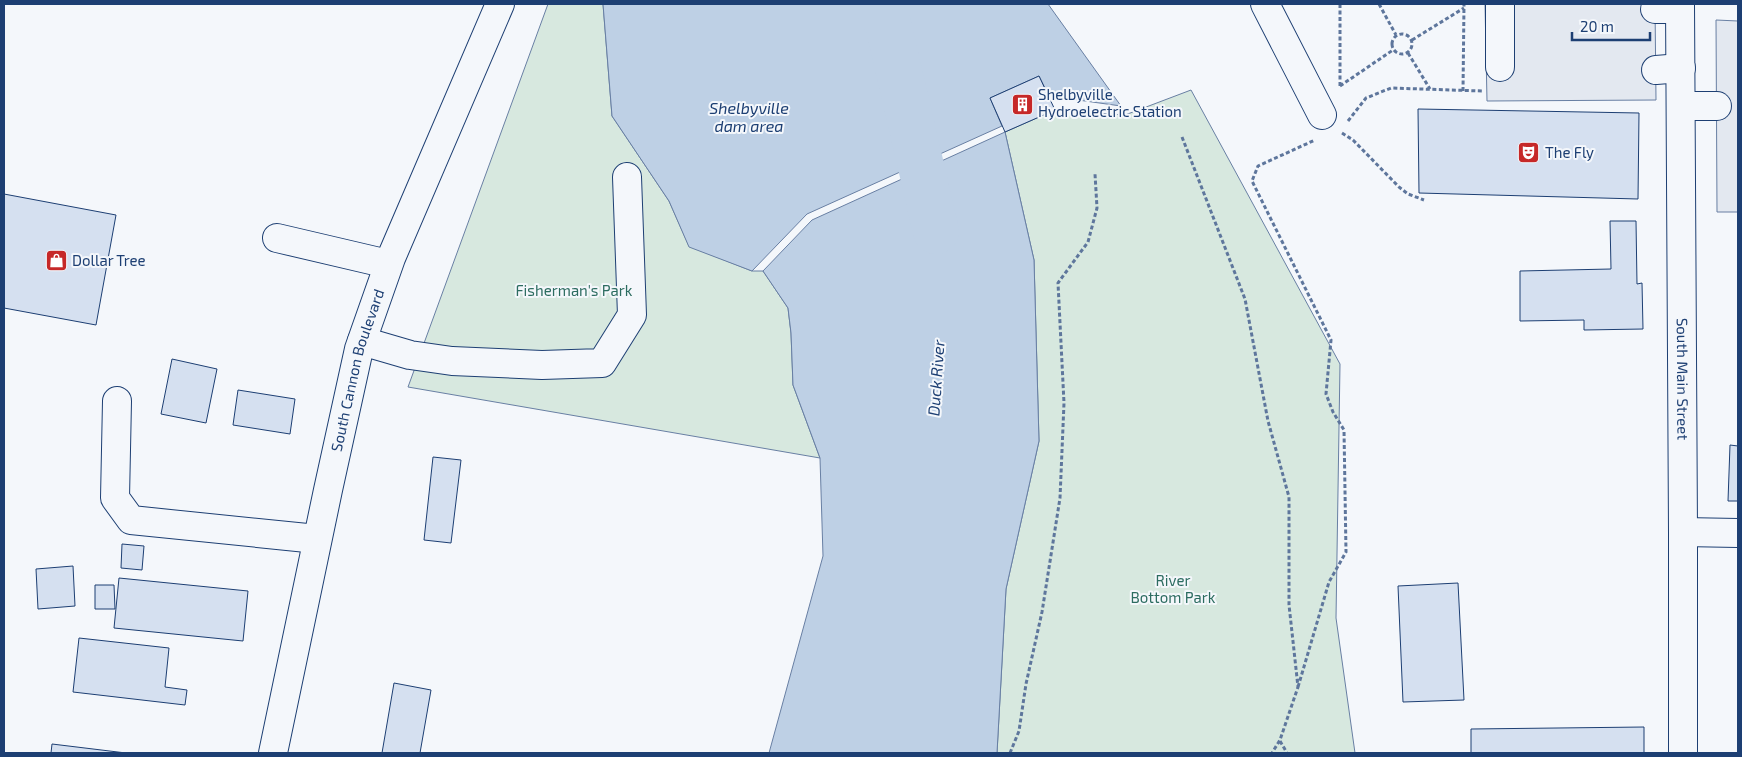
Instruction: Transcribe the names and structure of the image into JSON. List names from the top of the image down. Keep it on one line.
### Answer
{"streets":{"main road":["South Cannon Boulevard","South Main Street"]},"water":["Shelbyville dam area","Duck River"],"parks":["Fisherman's Park","River Bottom Park"],"places":{"building":["Shelbyville Hydroelectric Station"],"theatre":["The Fly"],"shop":["Dollar Tree"]},"scale_bar":"20 m"}
